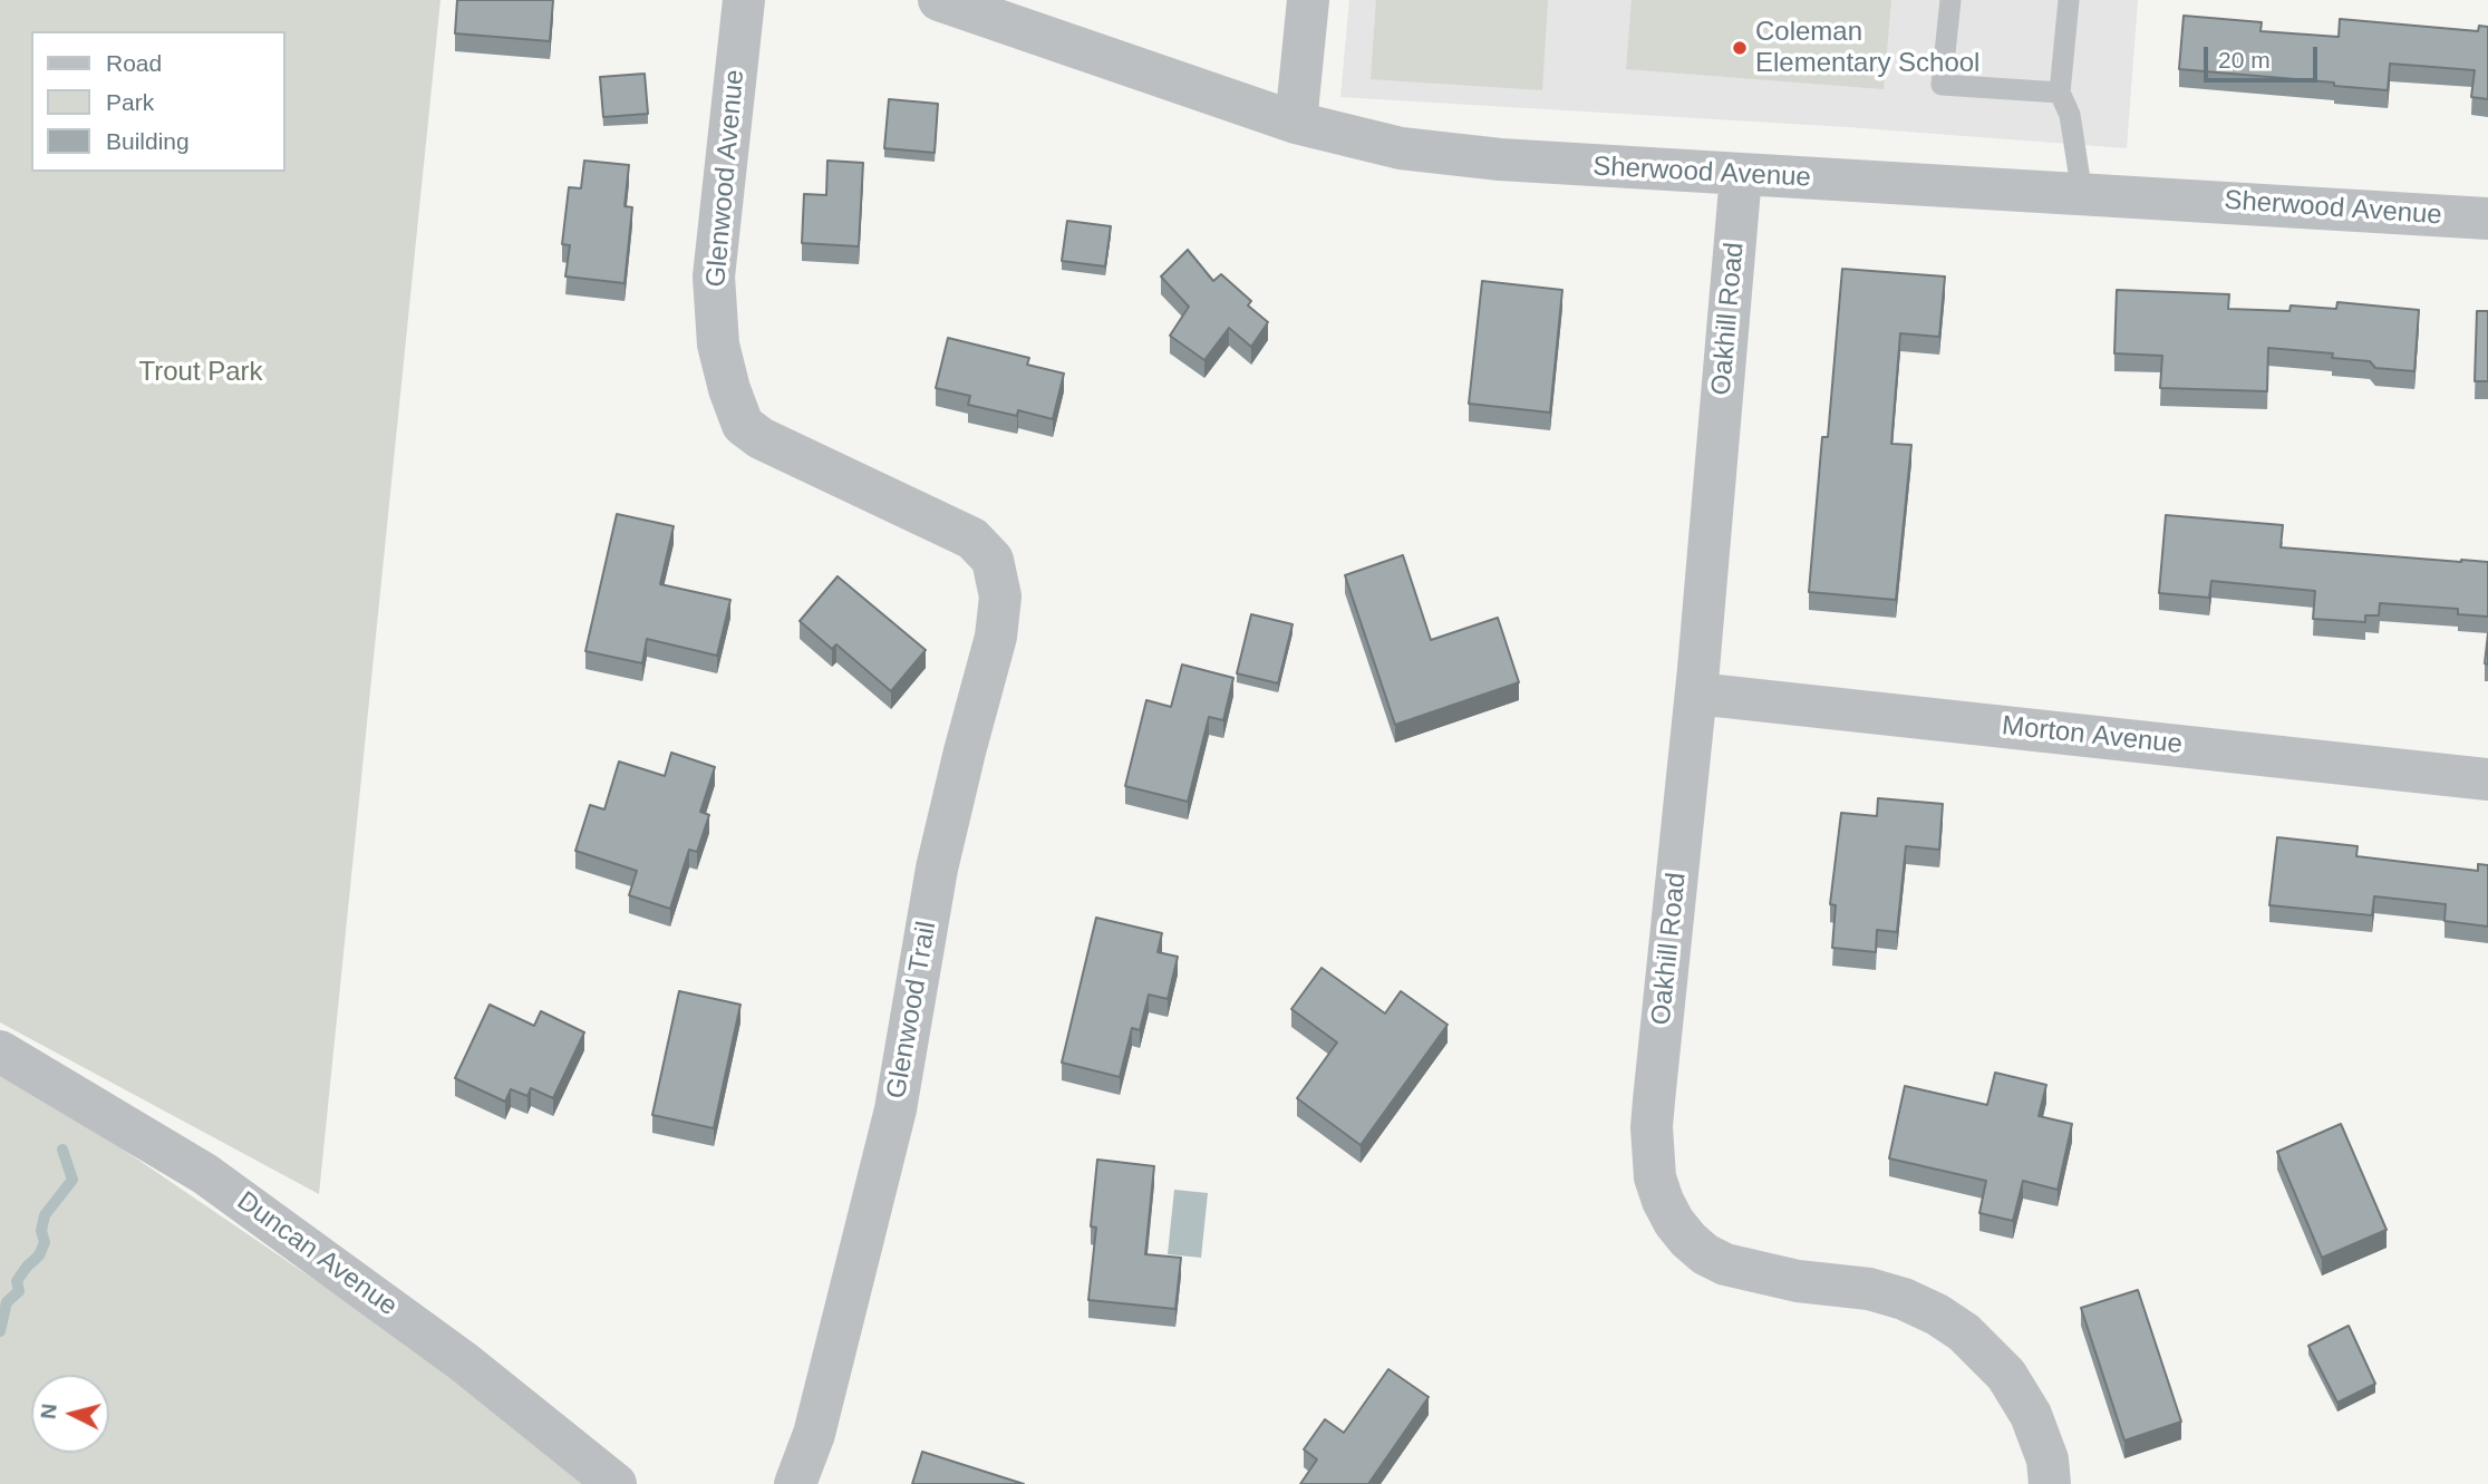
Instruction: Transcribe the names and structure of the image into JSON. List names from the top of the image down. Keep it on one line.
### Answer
{"streets":{"street":["Sherwood Avenue","Glenwood Avenue","Oakhill Road","Morton Avenue","Glenwood Trail","Duncan Avenue"]},"crossings":[["Sherwood Avenue","Oakhill Road"],["Glenwood Avenue","Glenwood Trail"],["Oakhill Road","Morton Avenue"]],"parks":["Trout Park"],"places":["Coleman Elementary School"],"legend":["Road","Park","Building"],"scale_bar":"20 m","north":"left"}
